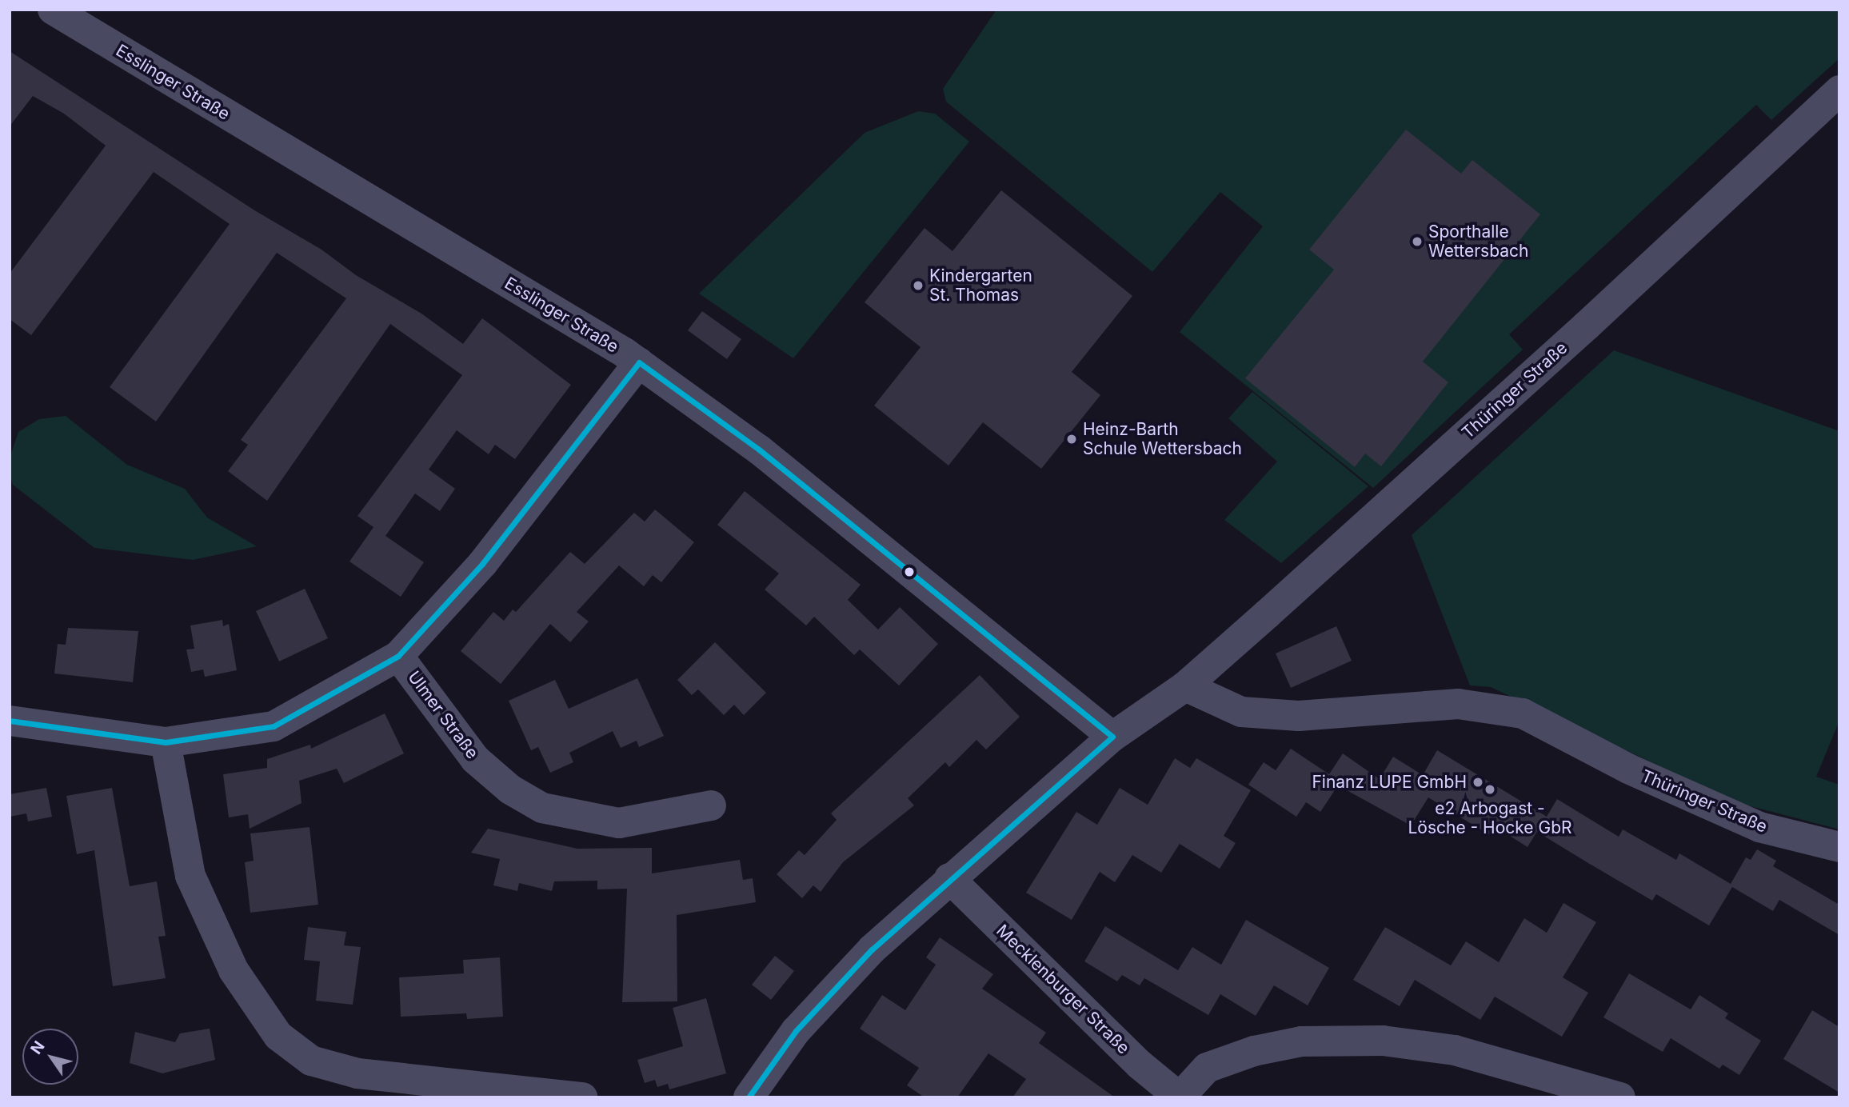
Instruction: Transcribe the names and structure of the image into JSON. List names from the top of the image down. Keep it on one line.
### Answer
{"streets":{"street":["Esslinger Straße","Thüringer Straße","Ulmer Straße","Mecklenburger Straße"]},"crossings":[["Esslinger Straße","Thüringer Straße"],["Thüringer Straße","Mecklenburger Straße"]],"places":["Sporthalle Wettersbach","Kindergarten St. Thomas","Heinz-Barth Schule Wettersbach","Finanz LUPE GmbH","e2 Arbogast - Lösche - Hocke GbR"],"north":"top left"}
